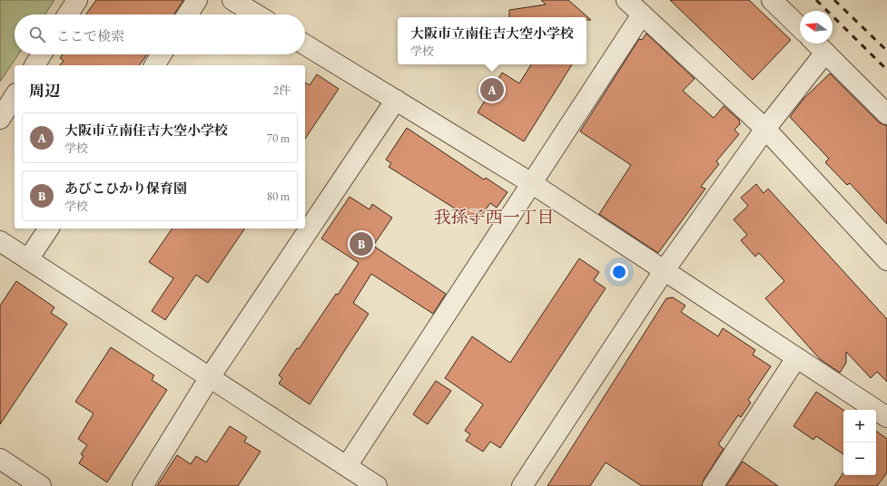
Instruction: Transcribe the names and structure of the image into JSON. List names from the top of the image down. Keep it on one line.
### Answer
{"districts":["我孫子西一丁目"],"north":"left","page":{"search":"ここで検索","popup":["大阪市立南住吉大空小学校","学校"],"heading":["周辺","2件"],"pins":["A","B"],"list":[{"mark":"A","name":"大阪市立南住吉大空小学校","note":"学校","value":"70 m"},{"mark":"B","name":"あびこひかり保育園","note":"学校","value":"80 m"}],"map_buttons":["+","−"]}}
